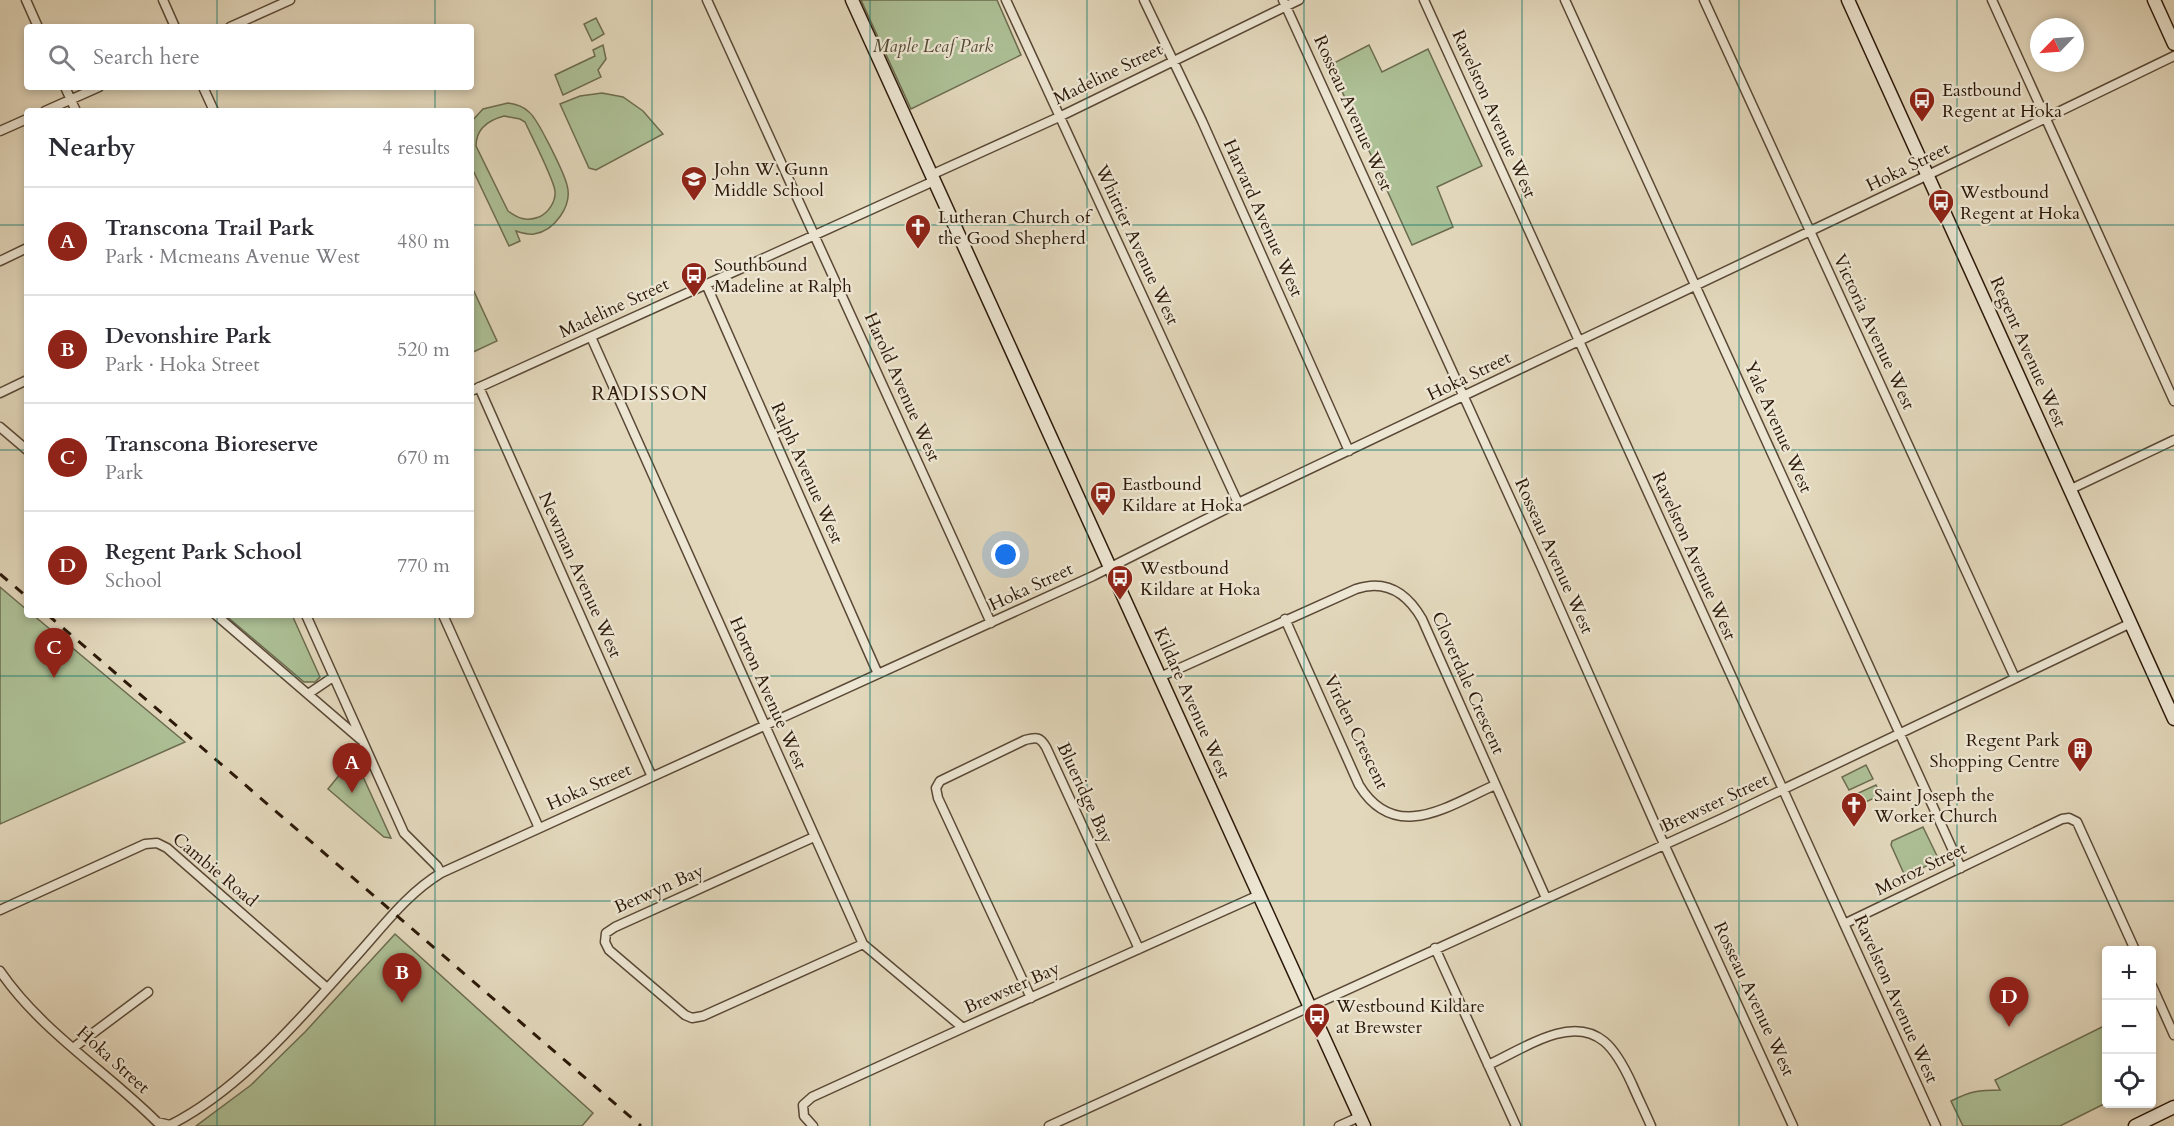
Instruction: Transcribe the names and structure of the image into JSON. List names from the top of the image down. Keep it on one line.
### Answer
{"streets":{"street":["Madeline Street","Rosseau Avenue West","Ravelston Avenue West","Hoka Street","Harvard Avenue West","Whittier Avenue West","Victoria Avenue West","Regent Avenue West","Harold Avenue West","Yale Avenue West","Ralph Avenue West","Newman Avenue West","Cloverdale Crescent","Horton Avenue West","Kildare Avenue West","Virden Crescent","Blueridge Bay","Brewster Street","Moroz Street","Cambie Road","Berwyn Bay","Brewster Bay"]},"crossings":[["Madeline Street","Rosseau Avenue West"],["Madeline Street","Harvard Avenue West"],["Madeline Street","Whittier Avenue West"],["Madeline Street","Harold Avenue West"],["Madeline Street","Ralph Avenue West"],["Madeline Street","Newman Avenue West"],["Madeline Street","Horton Avenue West"],["Madeline Street","Kildare Avenue West"],["Rosseau Avenue West","Hoka Street"],["Rosseau Avenue West","Brewster Street"],["Ravelston Avenue West","Hoka Street"],["Ravelston Avenue West","Brewster Street"],["Ravelston Avenue West","Moroz Street"],["Hoka Street","Harvard Avenue West"],["Hoka Street","Whittier Avenue West"],["Hoka Street","Victoria Avenue West"],["Hoka Street","Regent Avenue West"],["Hoka Street","Harold Avenue West"],["Hoka Street","Yale Avenue West"],["Hoka Street","Ralph Avenue West"],["Hoka Street","Newman Avenue West"],["Hoka Street","Horton Avenue West"],["Hoka Street","Kildare Avenue West"],["Hoka Street","Cambie Road"],["Victoria Avenue West","Brewster Street"],["Regent Avenue West","Brewster Street"],["Yale Avenue West","Brewster Street"],["Yale Avenue West","Moroz Street"],["Cloverdale Crescent","Kildare Avenue West"],["Cloverdale Crescent","Virden Crescent"],["Cloverdale Crescent","Brewster Street"],["Horton Avenue West","Berwyn Bay"],["Horton Avenue West","Brewster Bay"],["Kildare Avenue West","Brewster Street"],["Kildare Avenue West","Brewster Bay"],["Blueridge Bay","Brewster Bay"]],"districts":["RADISSON"],"parks":["Maple Leaf Park"],"places":{"bus stop":["Eastbound Regent at Hoka","Westbound Regent at Hoka","Southbound Madeline at Ralph","Eastbound Kildare at Hoka","Westbound Kildare at Hoka","Westbound Kildare at Brewster"],"school or university":["John W. Gunn Middle School"],"church":["Lutheran Church of the Good Shepherd","Saint Joseph the Worker Church"],"building":["Regent Park Shopping Centre"]},"north":"bottom left","page":{"search":"Search here","heading":["Nearby","4 results"],"list":[{"mark":"A","name":"Transcona Trail Park","note":"Park · Mcmeans Avenue West","value":"480 m"},{"mark":"B","name":"Devonshire Park","note":"Park · Hoka Street","value":"520 m"},{"mark":"C","name":"Transcona Bioreserve","note":"Park","value":"670 m"},{"mark":"D","name":"Regent Park School","note":"School","value":"770 m"}],"pins":["C","A","B","D"],"map_buttons":["+","−"]}}
